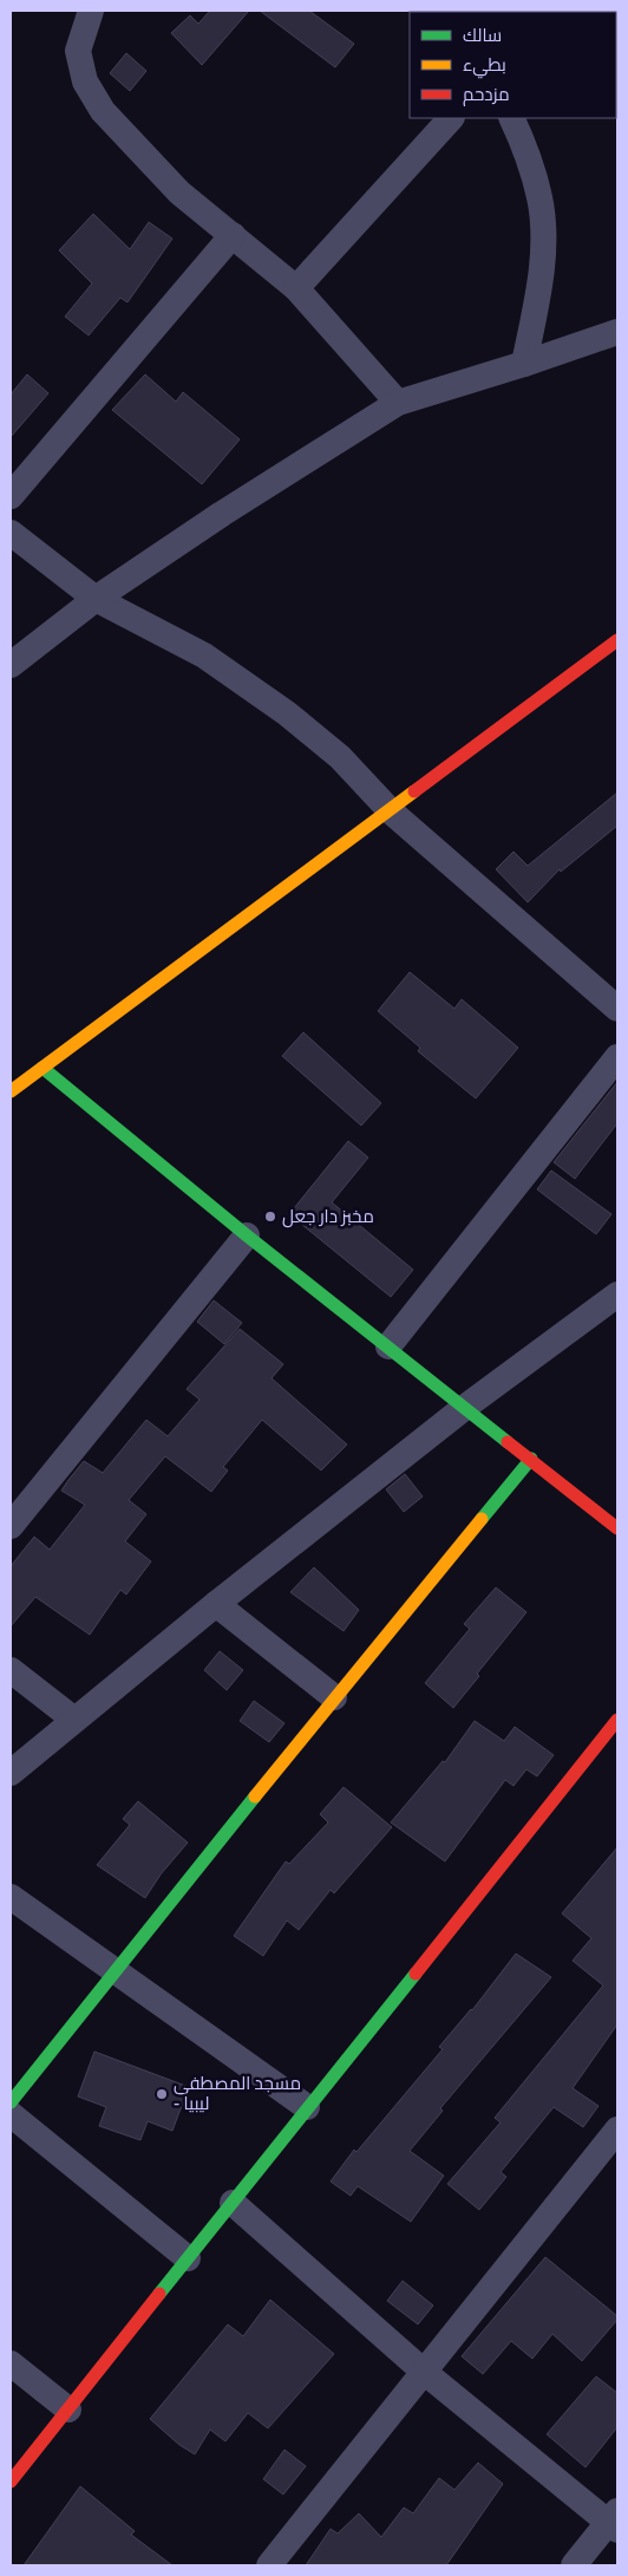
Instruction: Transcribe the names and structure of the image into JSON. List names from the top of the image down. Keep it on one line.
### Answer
{"places":["مخبز دار جعل","مسجد المصطفى - ليبيا"],"legend":["سالك","بطيء","مزدحم"]}
